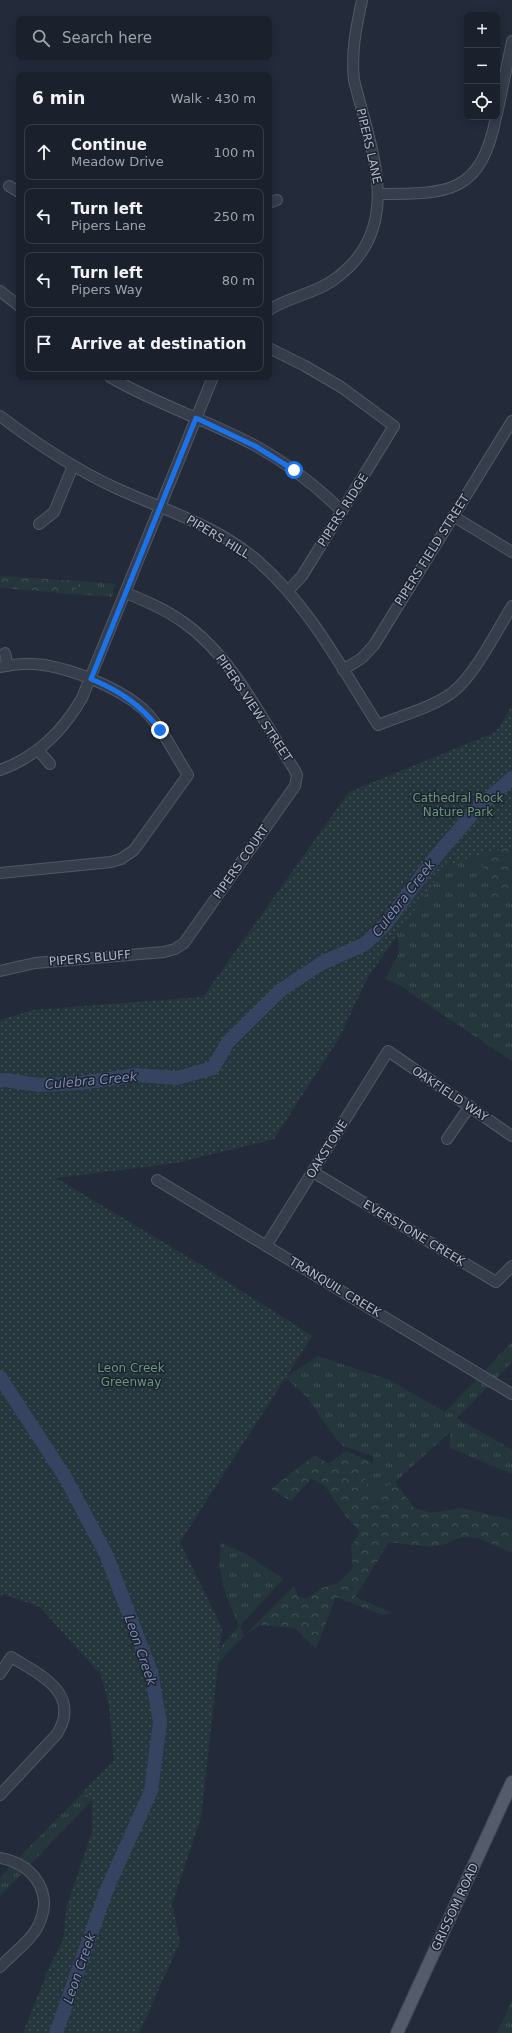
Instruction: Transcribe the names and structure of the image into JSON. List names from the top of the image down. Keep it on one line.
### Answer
{"streets":{"main road":["GRISSOM ROAD"],"street":["PIPERS LANE","PIPERS RIDGE","PIPERS HILL","PIPERS FIELD STREET","PIPERS VIEW STREET","PIPERS COURT","PIPERS BLUFF","OAKFIELD WAY","OAKSTONE","EVERSTONE CREEK","TRANQUIL CREEK"]},"crossings":[["PIPERS RIDGE","PIPERS HILL"],["PIPERS HILL","PIPERS FIELD STREET"],["PIPERS VIEW STREET","PIPERS COURT"],["PIPERS COURT","PIPERS BLUFF"],["OAKFIELD WAY","OAKSTONE"],["OAKSTONE","EVERSTONE CREEK"],["OAKSTONE","TRANQUIL CREEK"]],"water":["Culebra Creek","Leon Creek"],"parks":["Cathedral Rock Nature Park","Leon Creek Greenway"],"page":{"map_buttons":["+","−"],"search":"Search here","heading":["6 min","Walk · 430 m"],"list":[["Continue","Meadow Drive","100 m"],["Turn left","Pipers Lane","250 m"],["Turn left","Pipers Way","80 m"],"Arrive at destination"]}}
